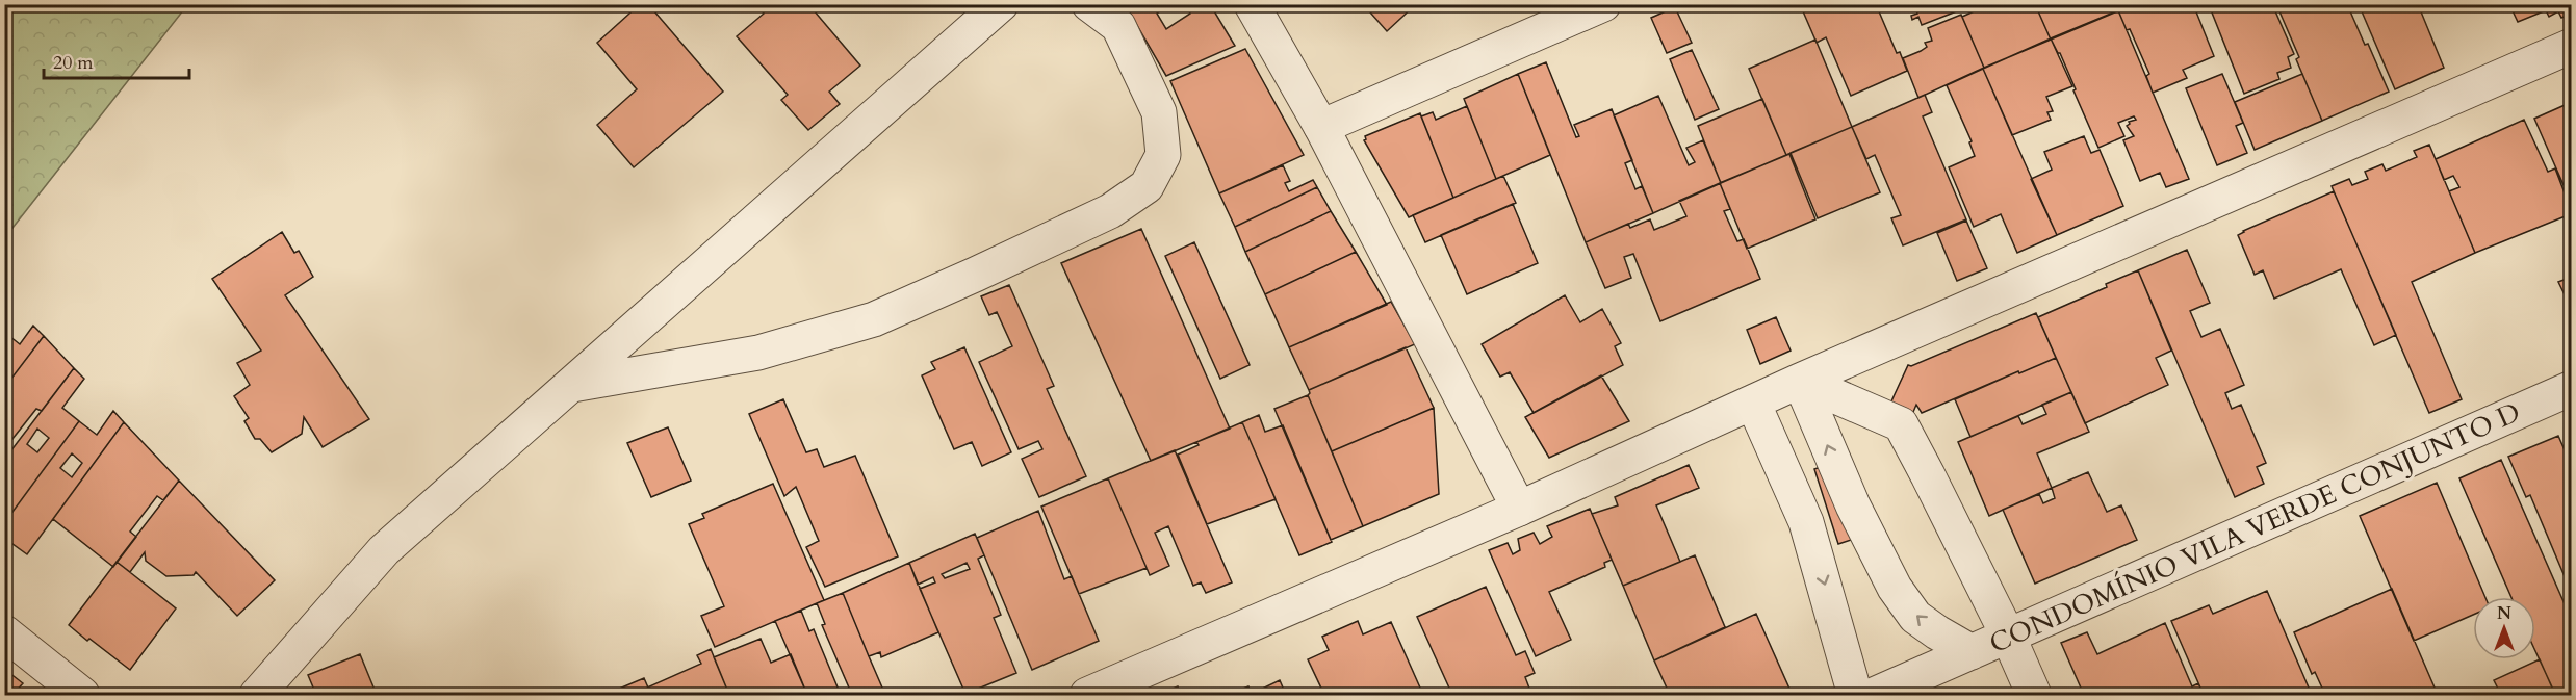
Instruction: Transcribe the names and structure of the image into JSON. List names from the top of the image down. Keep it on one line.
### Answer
{"streets":{"street":["CONDOMÍNIO VILA VERDE CONJUNTO D"]},"scale_bar":"20 m","north":"top"}
